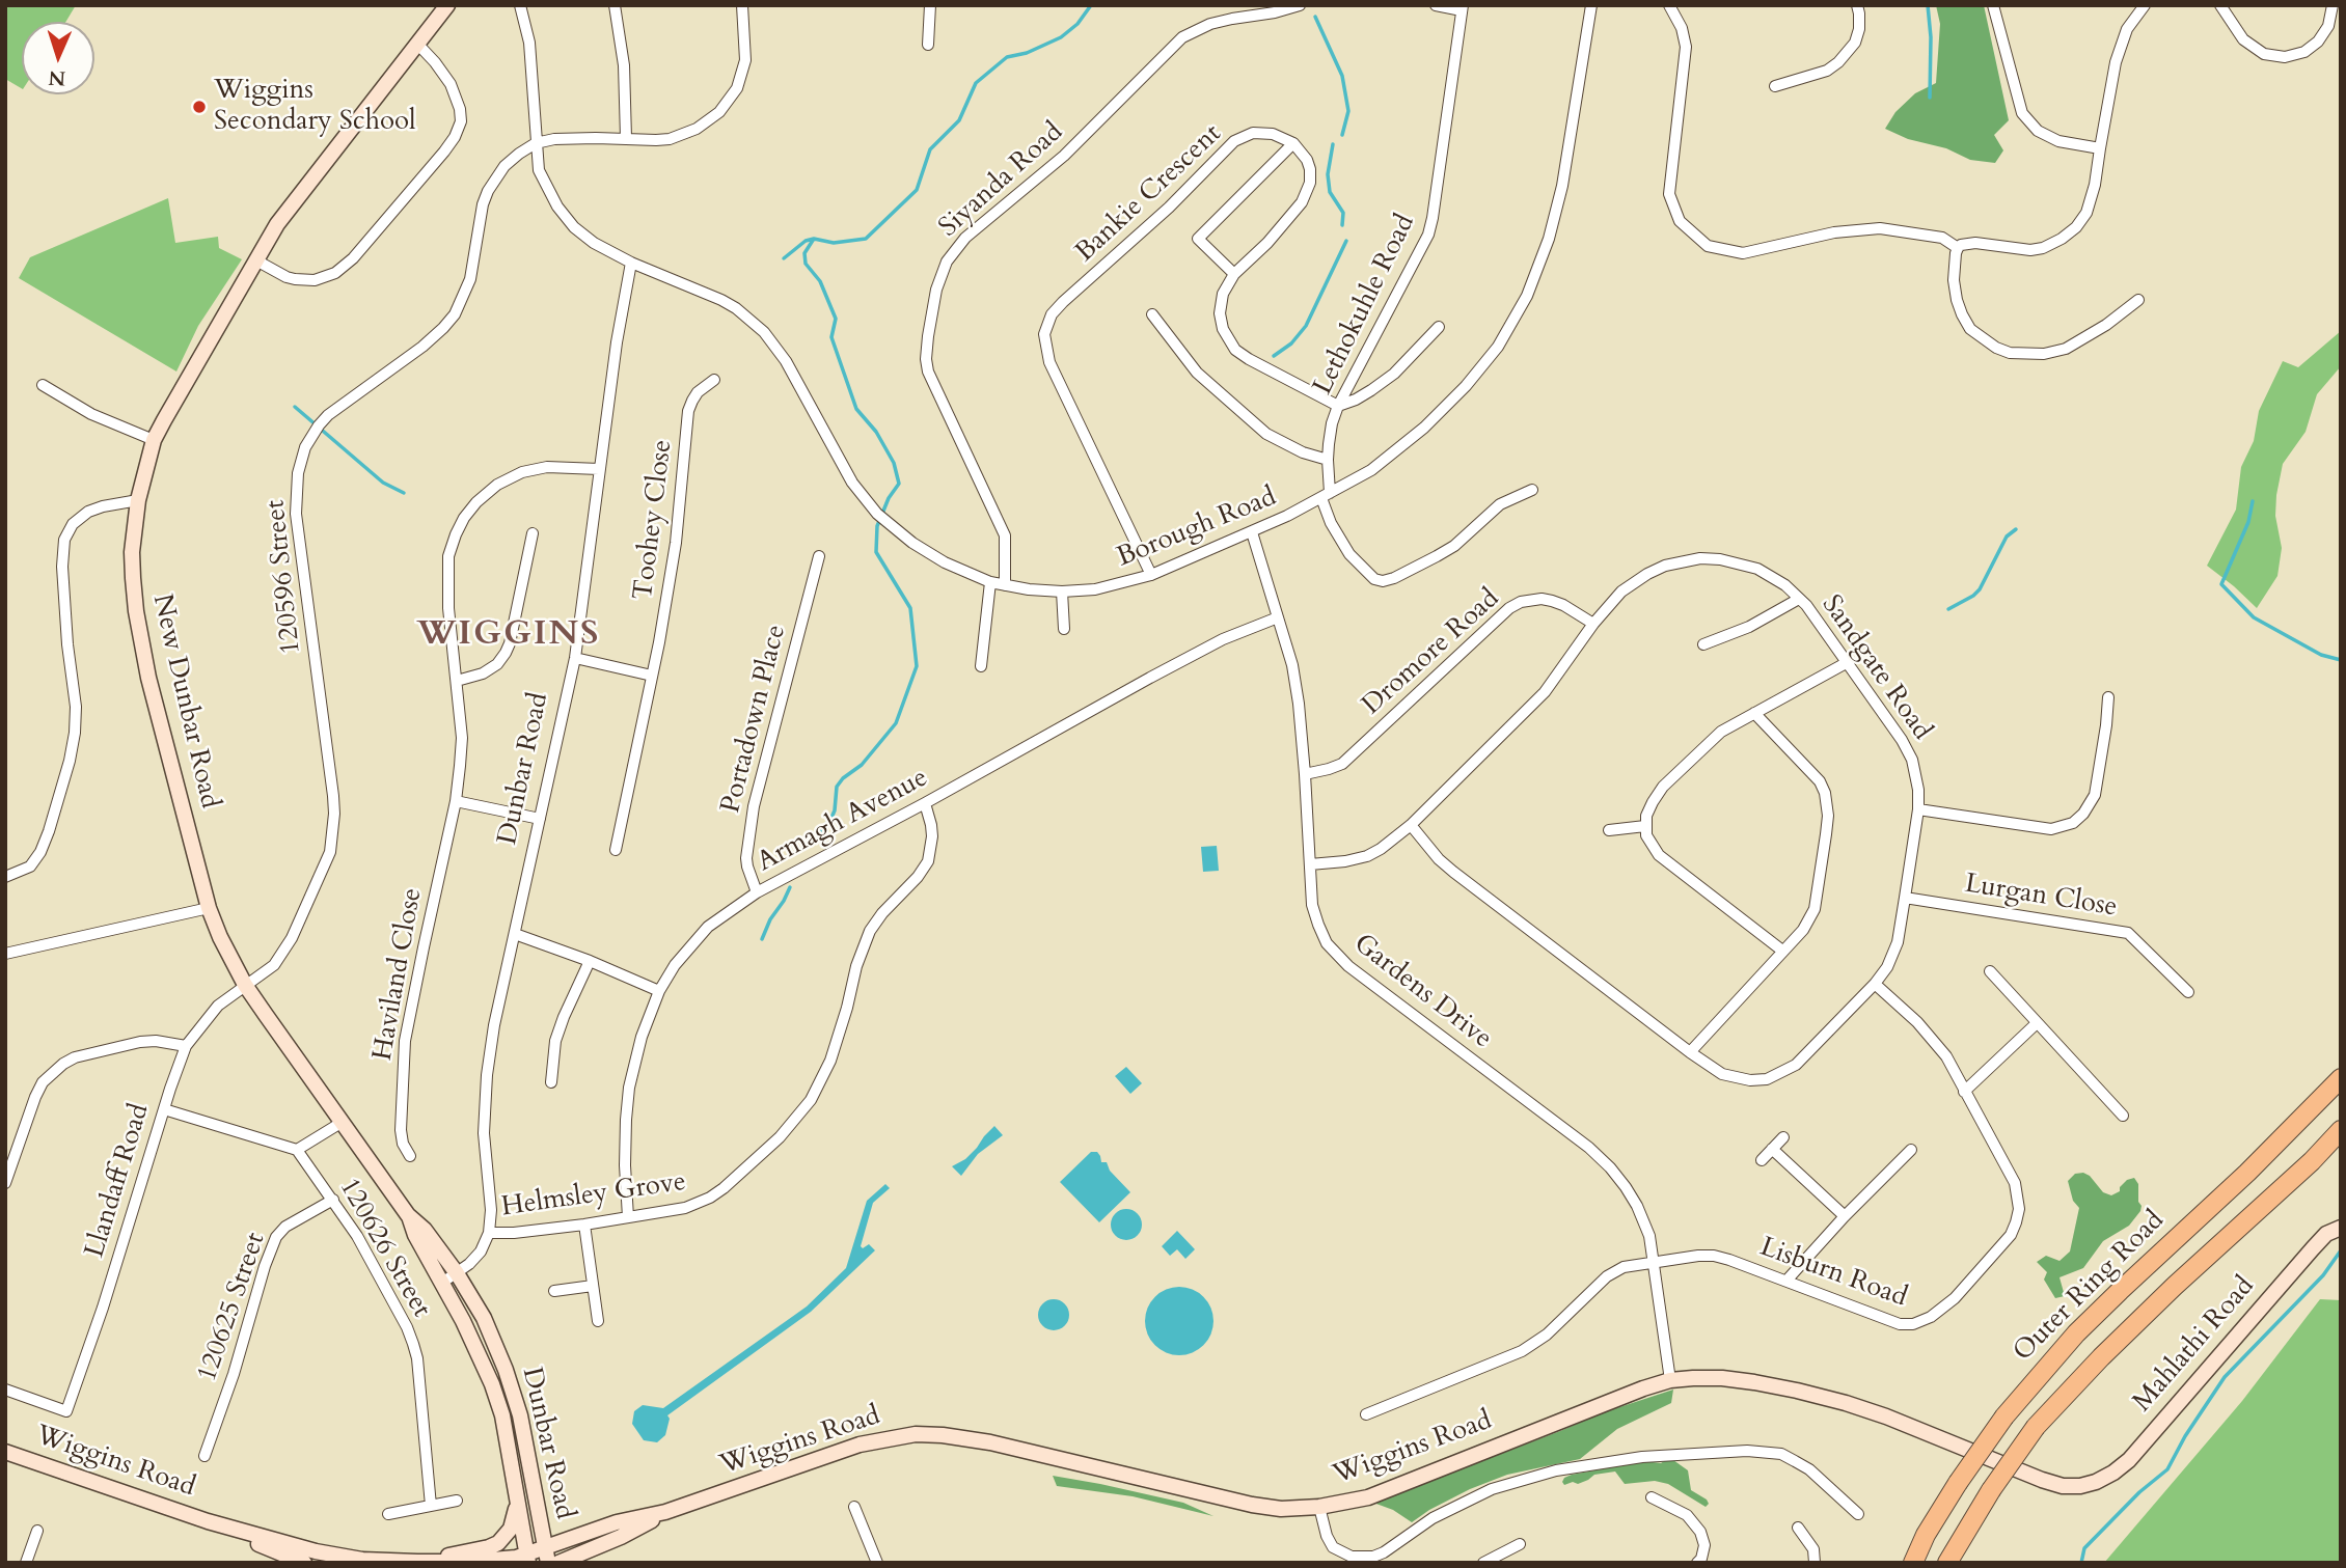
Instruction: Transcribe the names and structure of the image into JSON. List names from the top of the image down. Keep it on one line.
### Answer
{"streets":{"highway":["Outer Ring Road"],"street":["Siyanda Road","Bankie Crescent","Lethokuhle Road","Toohey Close","Borough Road","120596 Street","Dromore Road","Sandgate Road","New Dunbar Road","Portadown Place","Dunbar Road","Armagh Avenue","Lurgan Close","Haviland Close","Gardens Drive","Llandaff Road","Helmsley Grove","120626 Street","Lisburn Road","120625 Street","Mahlathi Road","Wiggins Road"]},"crossings":[["Siyanda Road","Borough Road"],["Bankie Crescent","Borough Road"],["Lethokuhle Road","Borough Road"],["Borough Road","120596 Street"],["Borough Road","Dunbar Road"],["Borough Road","Gardens Drive"],["120596 Street","New Dunbar Road"],["120596 Street","Llandaff Road"],["Dromore Road","Sandgate Road"],["Dromore Road","Gardens Drive"],["Sandgate Road","Lurgan Close"],["Sandgate Road","Gardens Drive"],["Sandgate Road","Lisburn Road"],["New Dunbar Road","Dunbar Road"],["New Dunbar Road","Llandaff Road"],["Portadown Place","Armagh Avenue"],["Dunbar Road","Haviland Close"],["Dunbar Road","Helmsley Grove"],["Dunbar Road","Wiggins Road"],["Armagh Avenue","Gardens Drive"],["Armagh Avenue","Helmsley Grove"],["Gardens Drive","Lisburn Road"],["Gardens Drive","Wiggins Road"],["120626 Street","120625 Street"],["Mahlathi Road","Wiggins Road"]],"districts":["WIGGINS"],"places":["Wiggins Secondary School"],"north":"bottom"}
